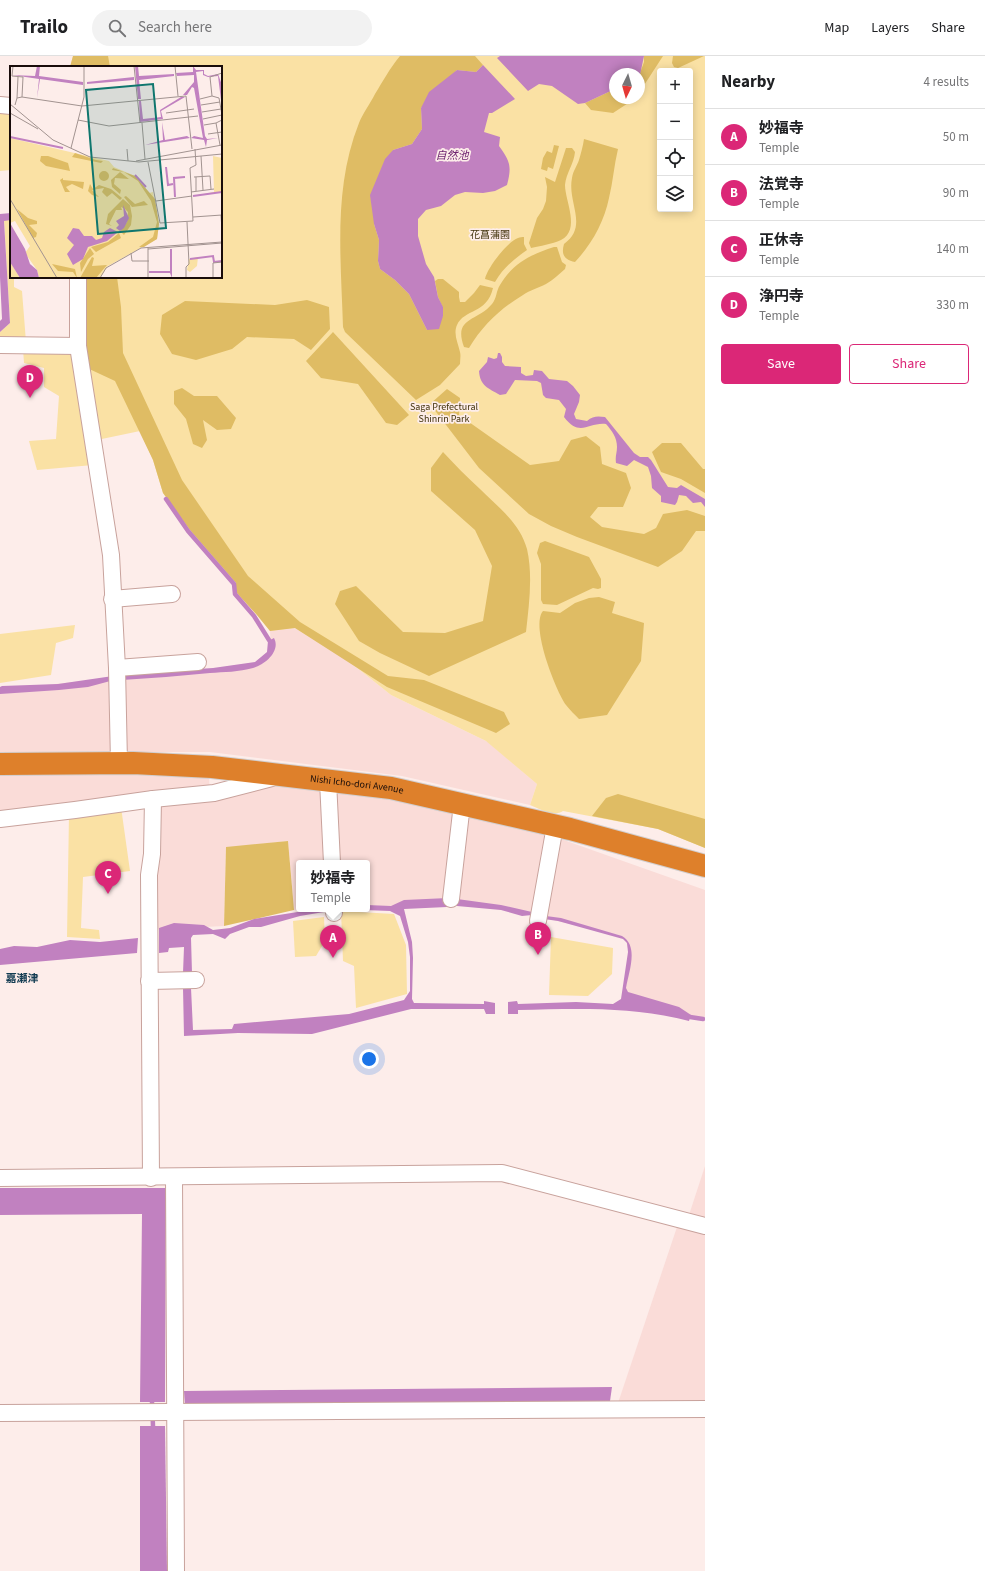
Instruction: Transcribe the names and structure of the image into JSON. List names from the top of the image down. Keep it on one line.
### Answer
{"streets":{"highway":["Nishi Icho-dori Avenue"]},"districts":["嘉瀬津"],"water":["自然池"],"parks":["花菖蒲園","Saga Prefectural Shinrin Park"],"north":"bottom","page":{"header":"Trailo","search":"Search here","nav":["Map","Layers","Share"],"heading":["Nearby","4 results"],"map_buttons":["+","−"],"list":[{"mark":"A","name":"妙福寺","note":"Temple","value":"50 m"},{"mark":"B","name":"法覚寺","note":"Temple","value":"90 m"},{"mark":"C","name":"正休寺","note":"Temple","value":"140 m"},{"mark":"D","name":"浄円寺","note":"Temple","value":"330 m"}],"buttons":["Save","Share"],"pins":["D","C","B","A"],"popup":["妙福寺","Temple"]}}
